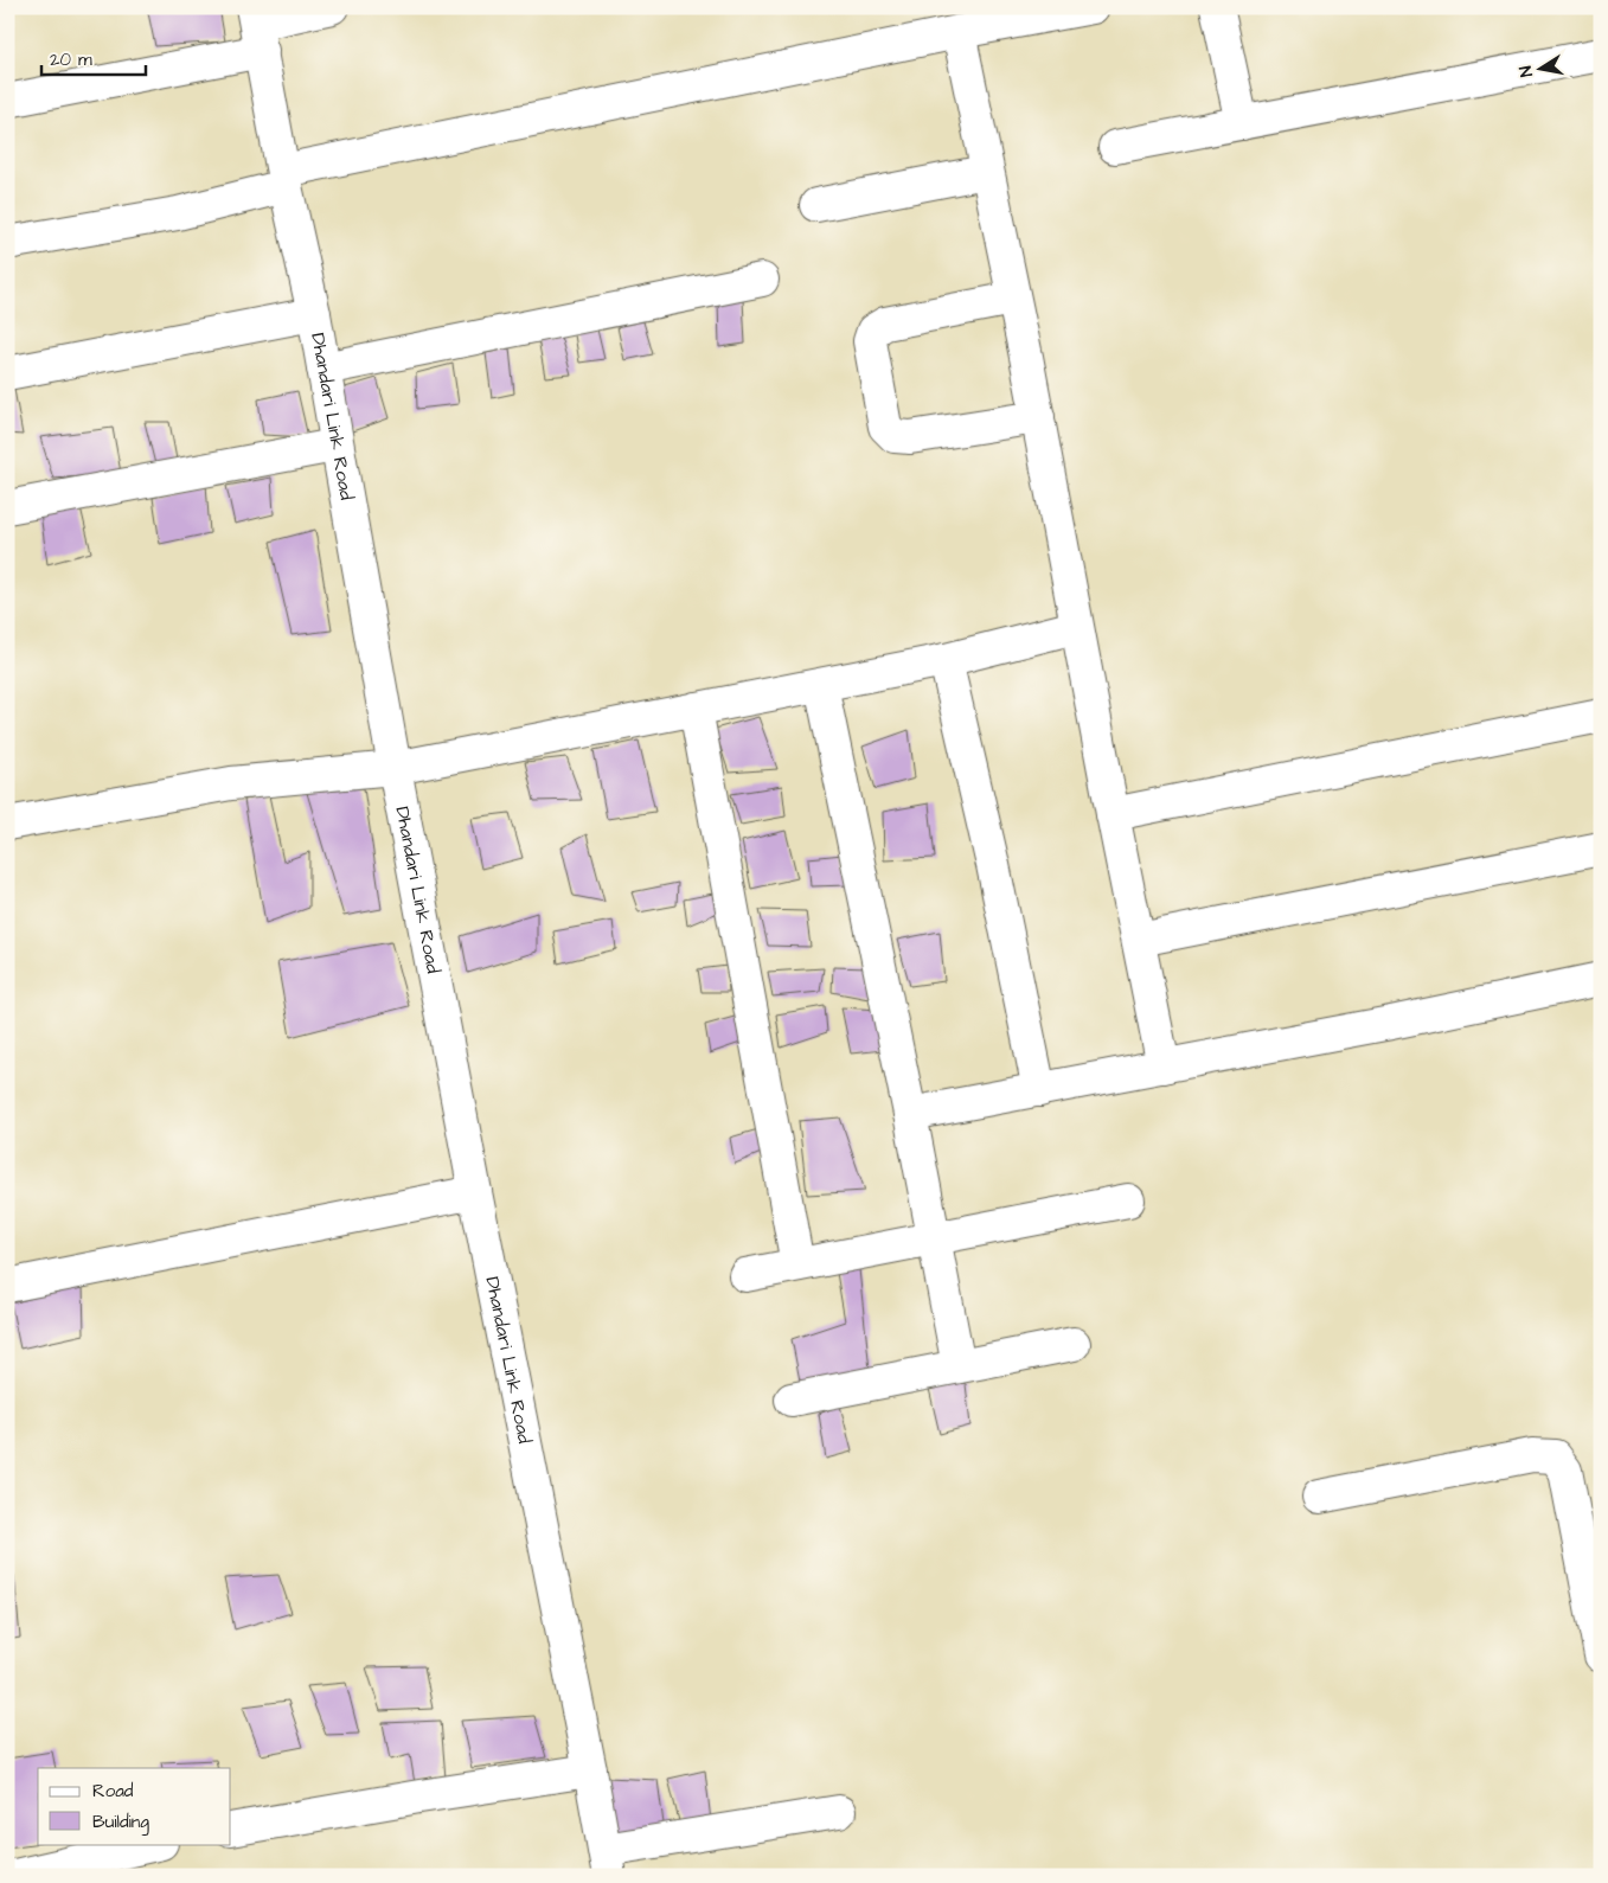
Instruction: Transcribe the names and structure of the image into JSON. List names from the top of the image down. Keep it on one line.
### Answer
{"streets":{"street":["Dhandari Link Road"]},"legend":["Road","Building"],"scale_bar":"20 m","north":"left"}
